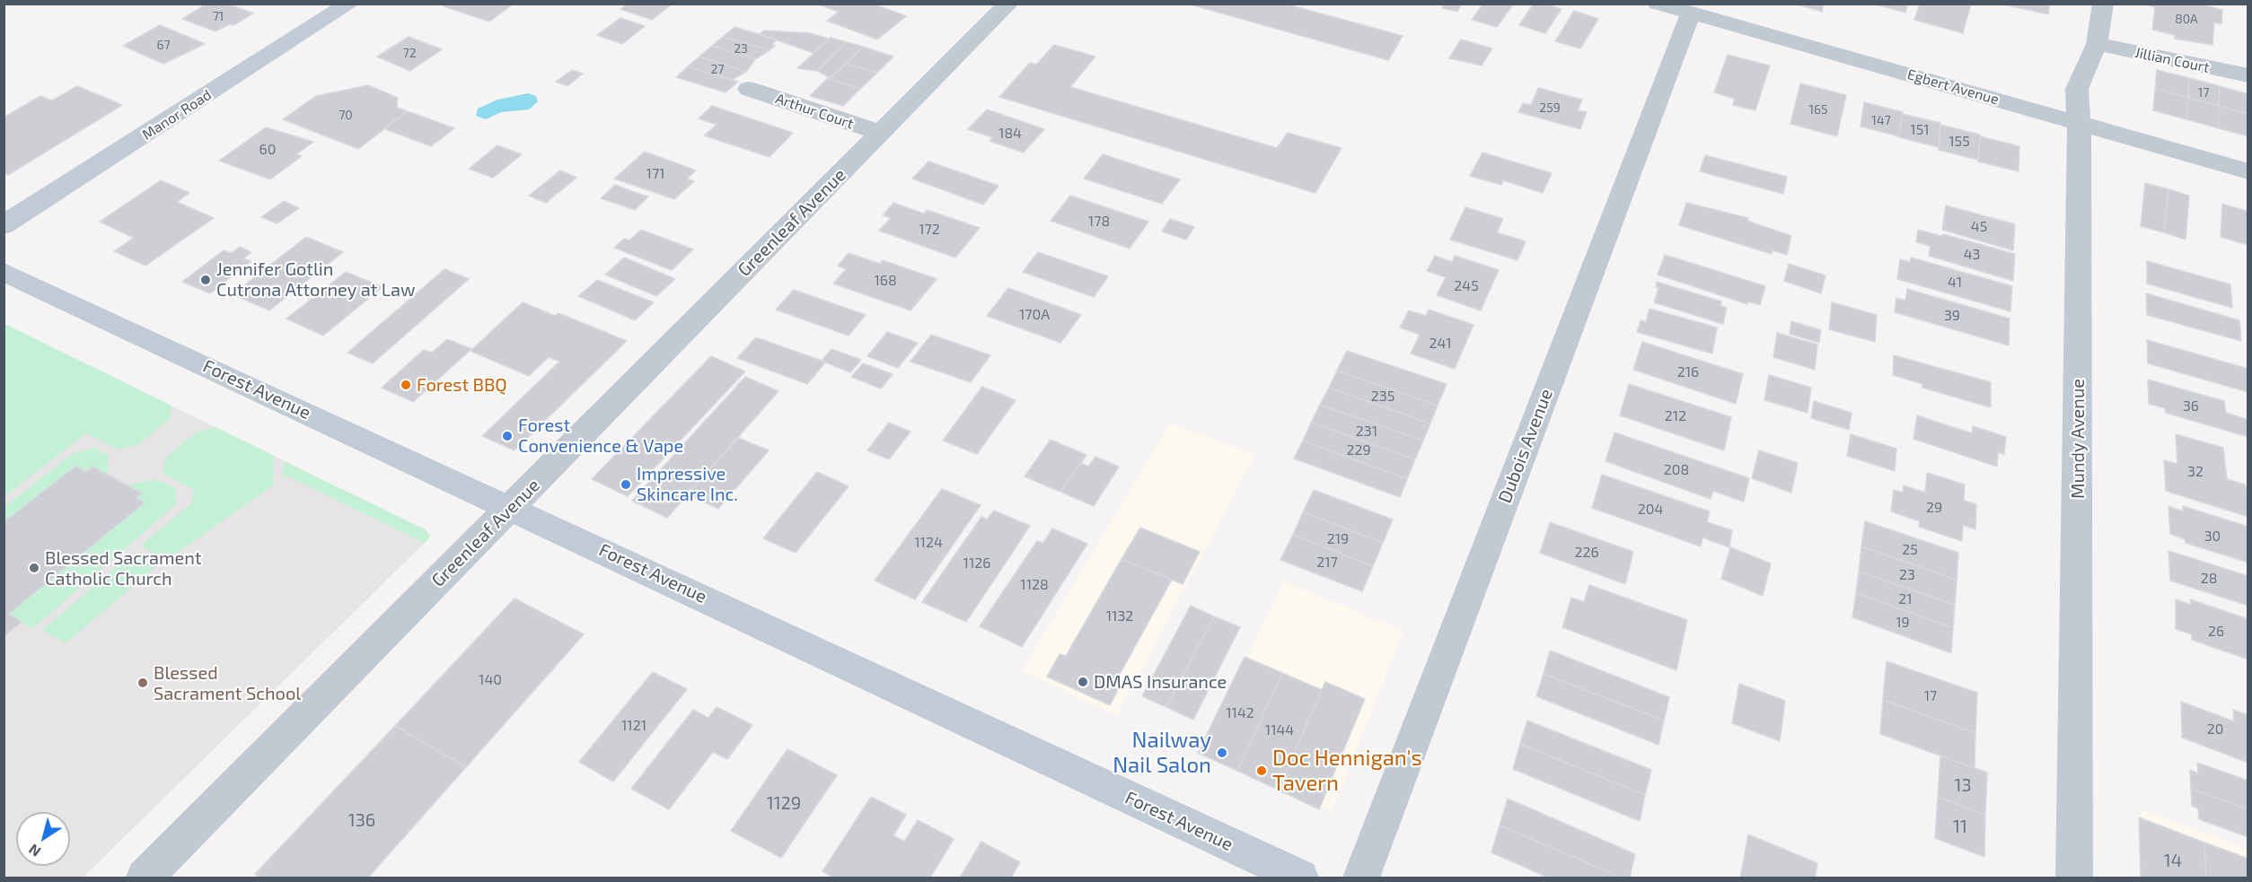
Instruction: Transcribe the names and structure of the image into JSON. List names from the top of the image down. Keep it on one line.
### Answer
{"streets":{"main road":["Manor Road","Forest Avenue"],"street":["Jillian Court","Egbert Avenue","Arthur Court","Greenleaf Avenue","Mundy Avenue","Dubois Avenue"]},"crossings":[["Jillian Court","Mundy Avenue"],["Egbert Avenue","Mundy Avenue"],["Egbert Avenue","Dubois Avenue"],["Arthur Court","Greenleaf Avenue"],["Greenleaf Avenue","Forest Avenue"]],"places":["Jennifer Gotlin Cutrona Attorney at Law","Forest BBQ","Forest Convenience & Vape","Impressive Skincare Inc.","Blessed Sacrament Catholic Church","DMAS Insurance","Blessed Sacrament School","Nailway Nail Salon","Doc Hennigan's Tavern"],"house_numbers":["71","80A","67","23","72","27","17","259","165","70","147","151","184","155","60","171","178","45","172","43","168","41","245","170A","39","241","216","235","36","212","231","229","208","32","29","204","30","219","1124","25","226","217","1126","23","28","1128","21","1132","19","26","140","17","1142","1121","20","1144","13","1129","136","11","14"],"north":"bottom left"}
